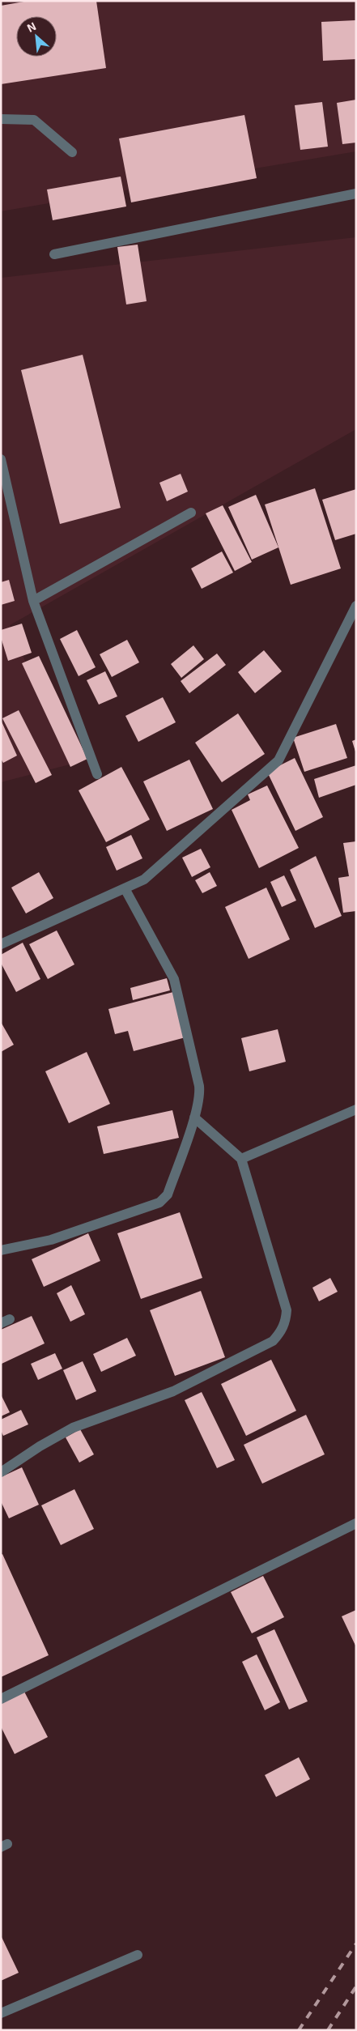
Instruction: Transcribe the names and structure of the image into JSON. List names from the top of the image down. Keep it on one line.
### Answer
{"north":"top left"}
